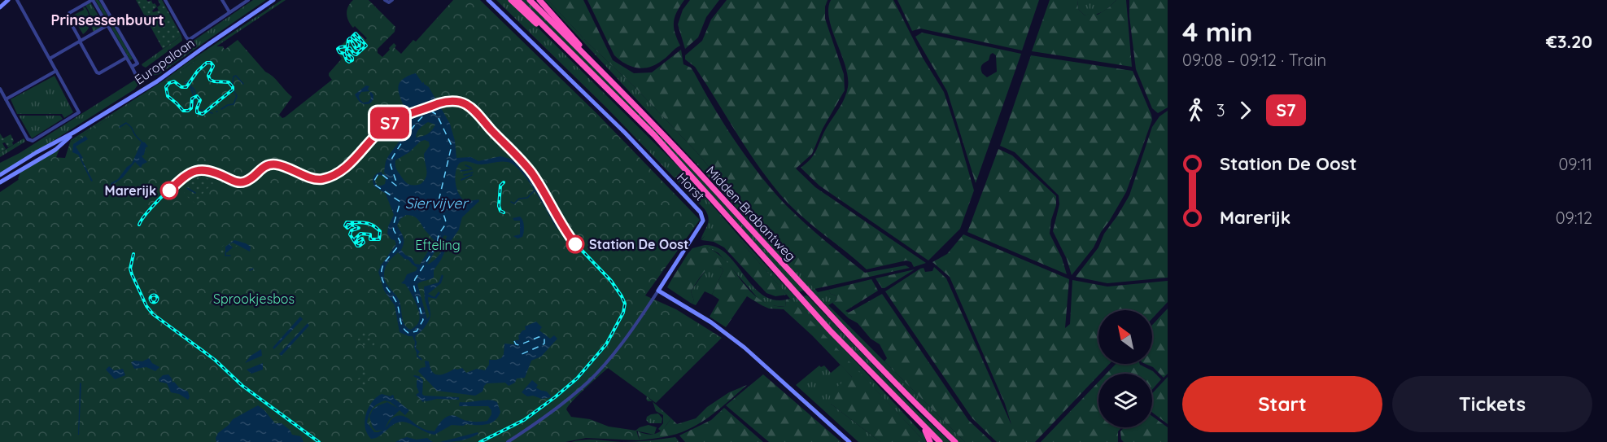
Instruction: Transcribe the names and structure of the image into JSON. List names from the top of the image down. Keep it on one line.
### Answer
{"streets":{"highway":["Midden-Brabantweg"],"street":["Europalaan","Horst"]},"districts":["Prinsessenbuurt"],"water":["Siervijver"],"parks":["Efteling","Sprookjesbos"],"places":["Marerijk","Station De Oost"],"north":"top left","page":{"on_map":"S7","heading":["4 min","09:08 – 09:12 · Train","€3.20"],"legs":["3","S7"],"list":[{"name":"Station De Oost","value":"09:11"},{"name":"Marerijk","value":"09:12"}],"buttons":["Start","Tickets"]}}
